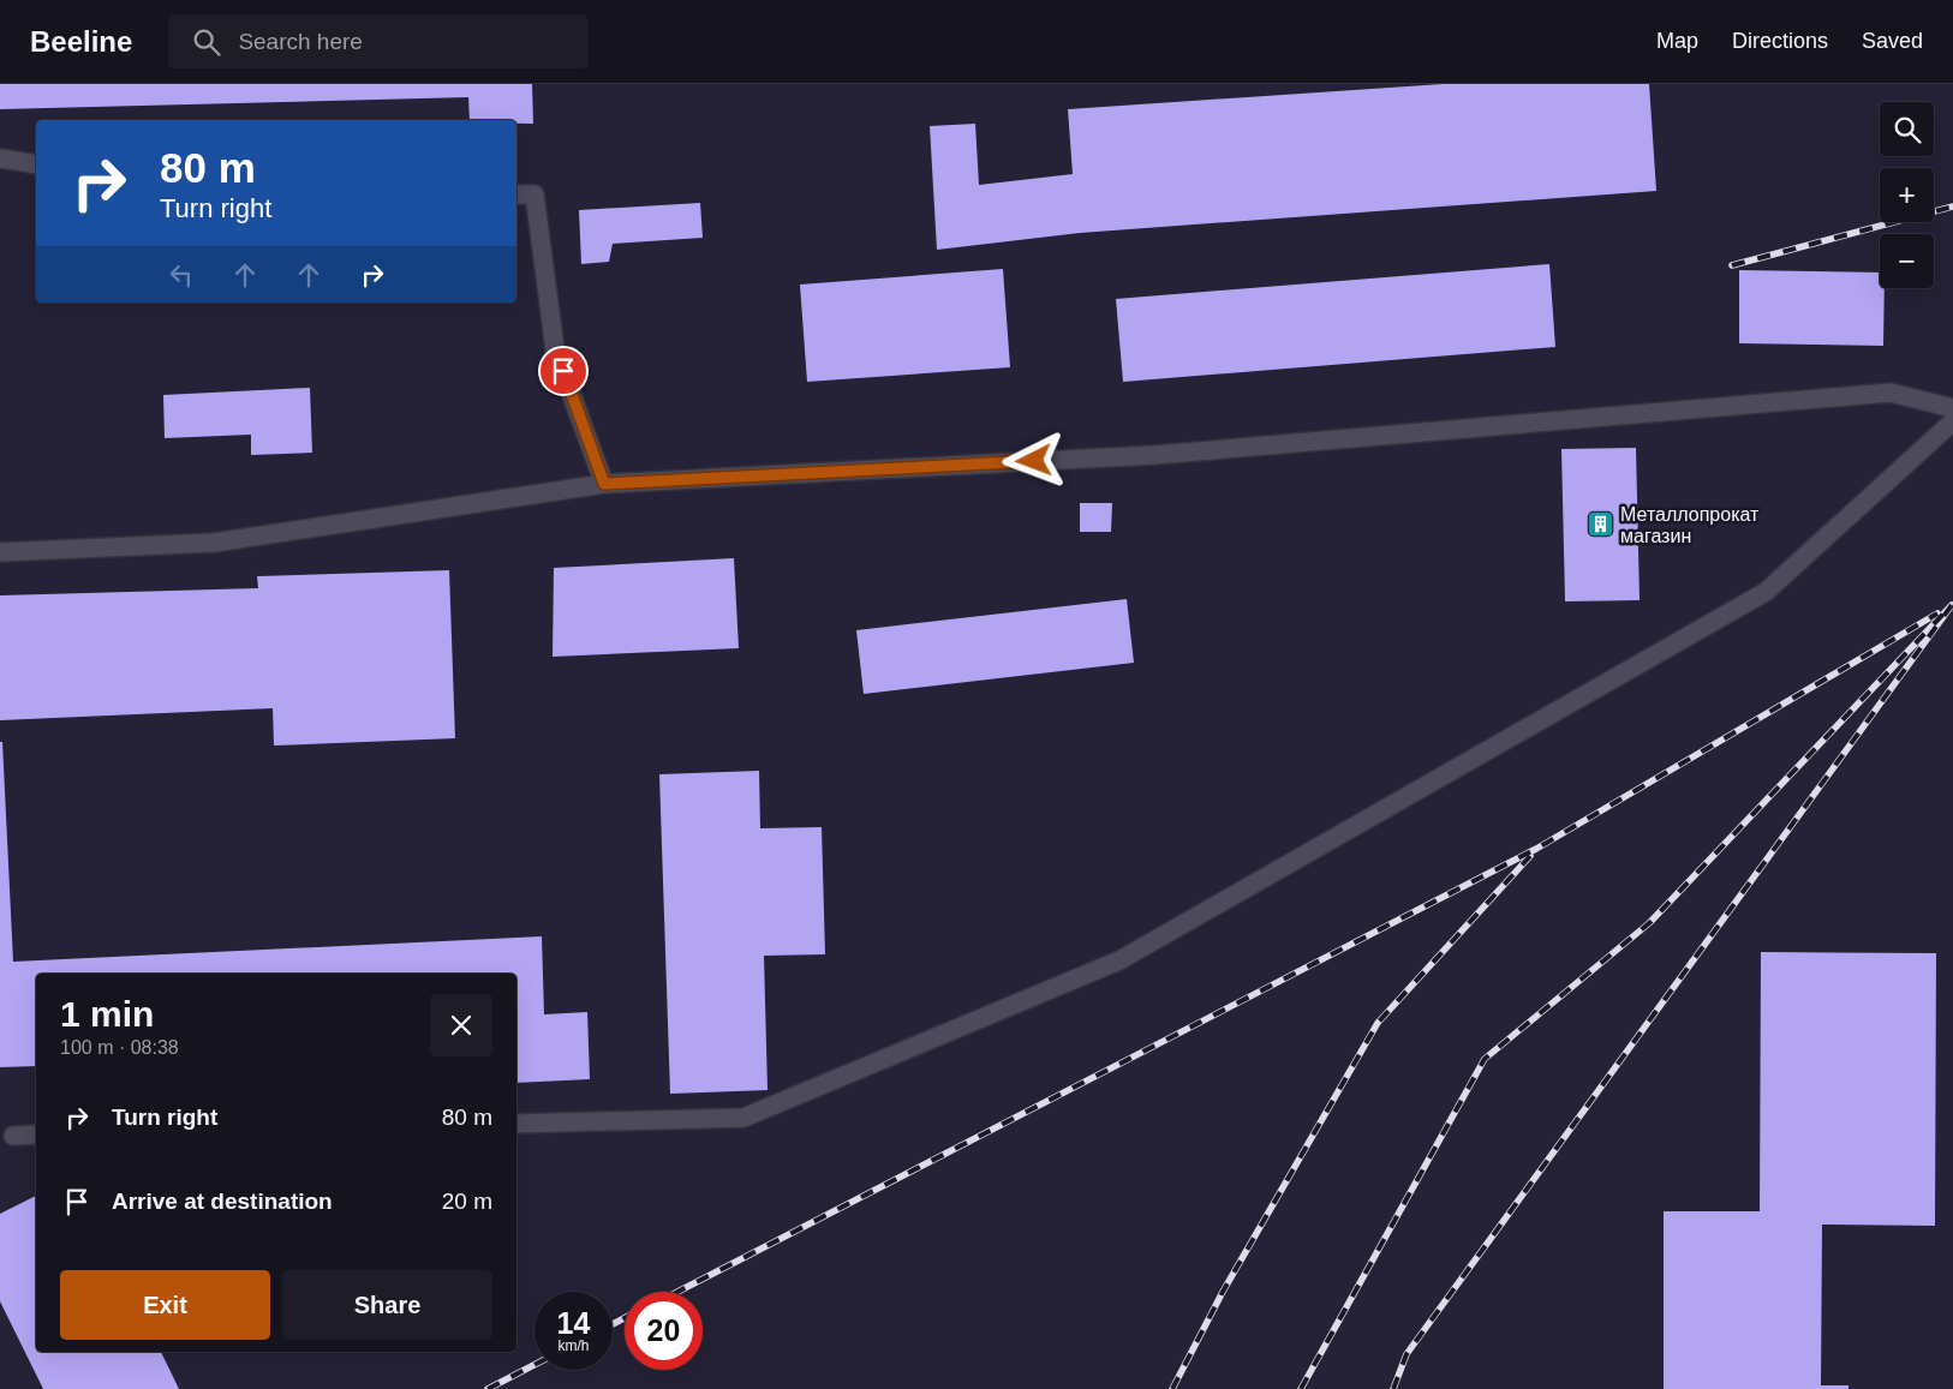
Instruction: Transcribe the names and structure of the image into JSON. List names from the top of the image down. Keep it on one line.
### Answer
{"places":{"building":["Металлопрокат магазин"]},"page":{"header":"Beeline","search":"Search here","nav":["Map","Directions","Saved"],"map_buttons":["+","−"],"turn":["80 m","Turn right"],"heading":["1 min","100 m · 08:38"],"list":[{"name":"Turn right","value":"80 m"},{"name":"Arrive at destination","value":"20 m"}],"buttons":["Exit","Share"],"speed":"14 km/h","limit":"20"}}
